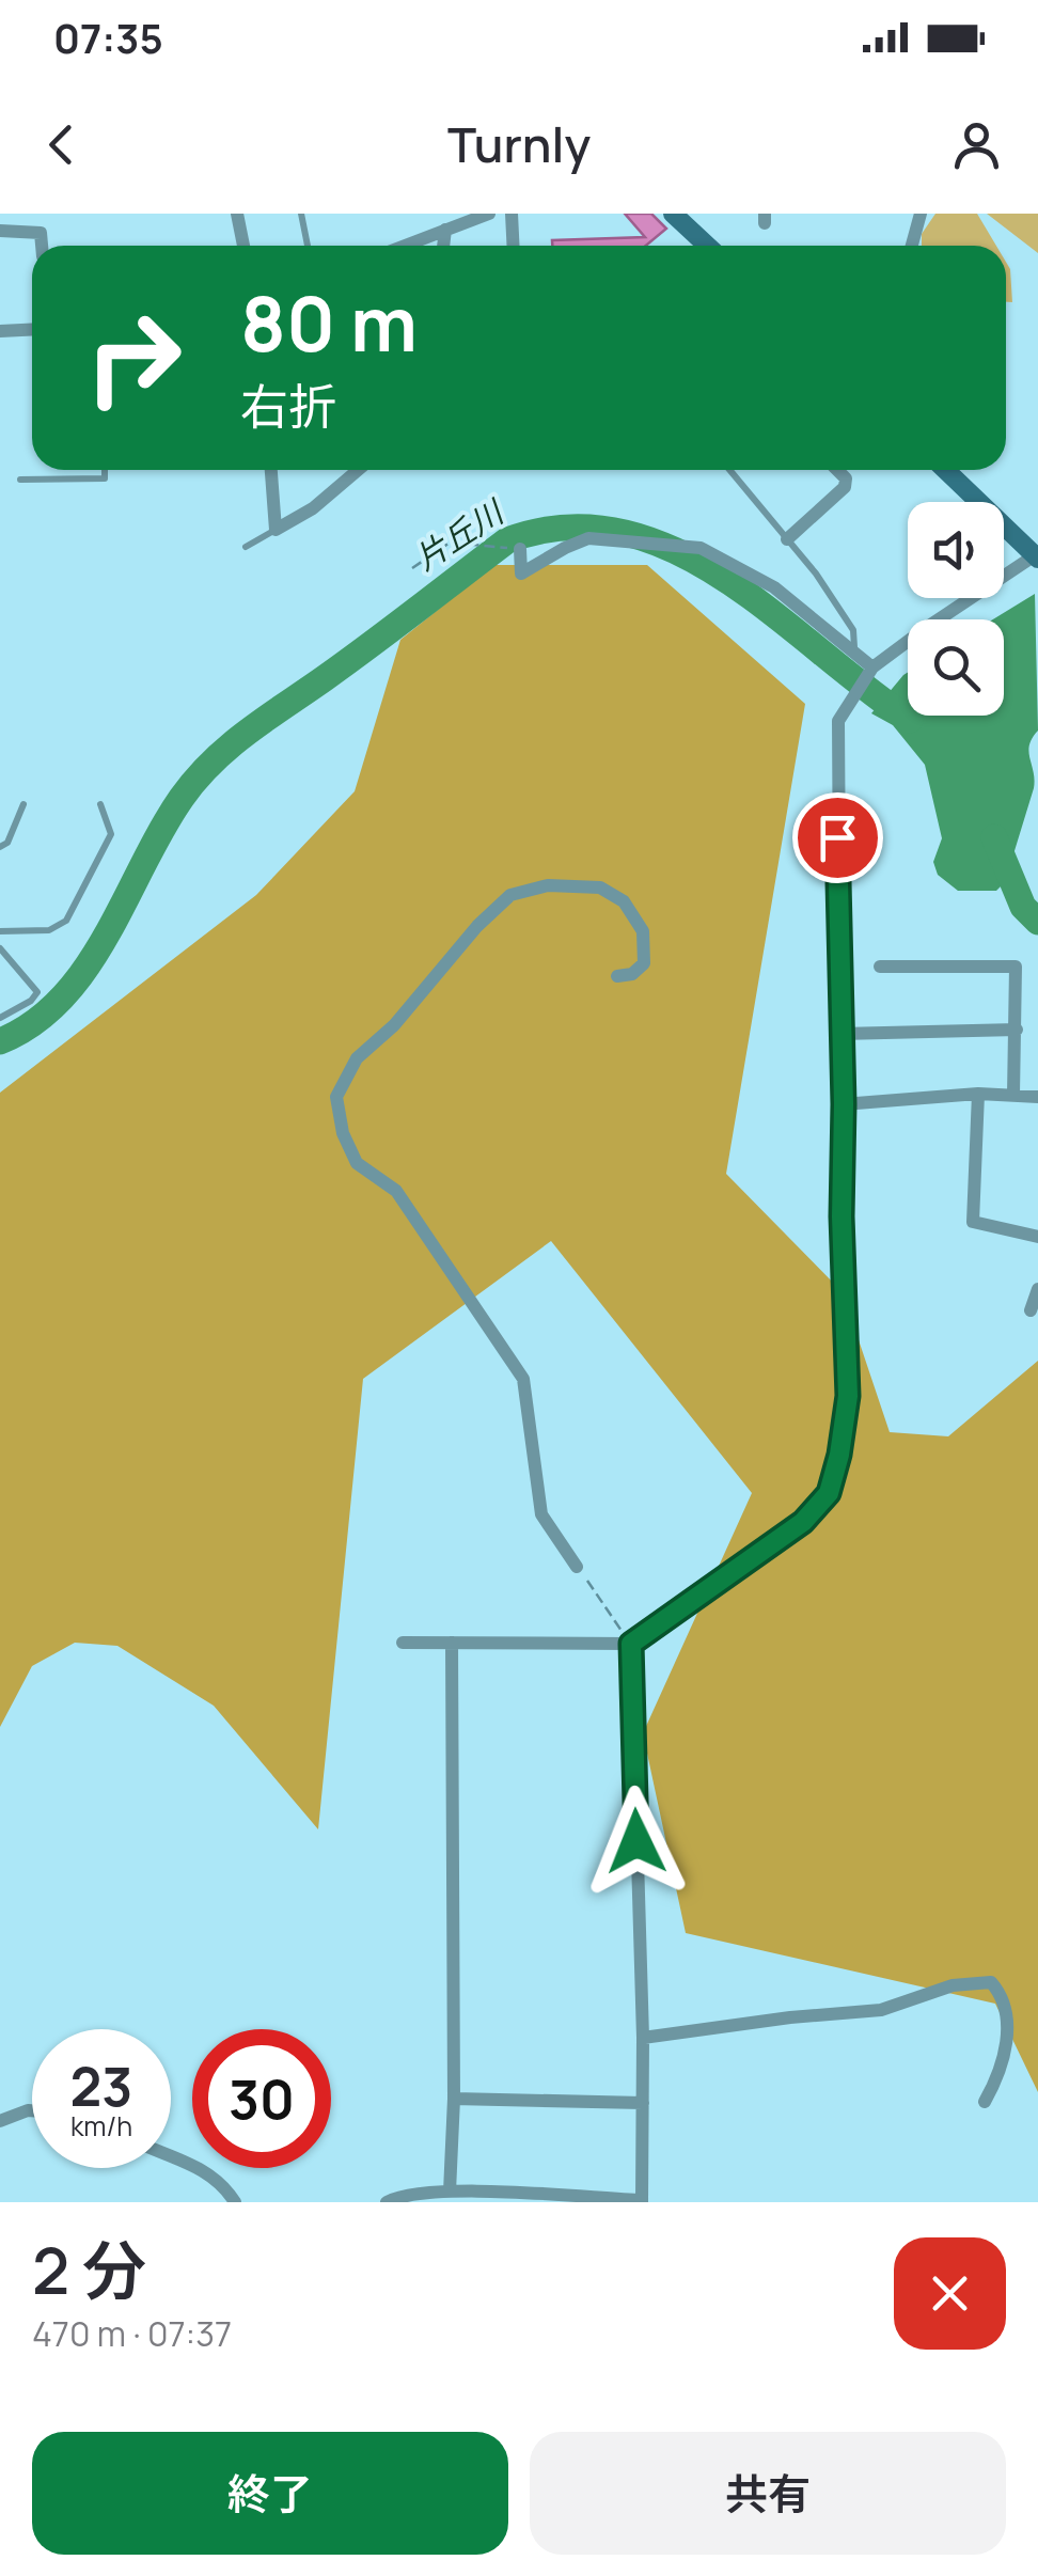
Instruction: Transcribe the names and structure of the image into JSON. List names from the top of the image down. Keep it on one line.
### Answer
{"water":["片丘川"],"page":{"status":"07:35","header":"Turnly","turn":["80 m","右折"],"speed":"23 km/h","limit":"30","heading":["2 分","470 m · 07:37"],"buttons":["終了","共有"]}}
